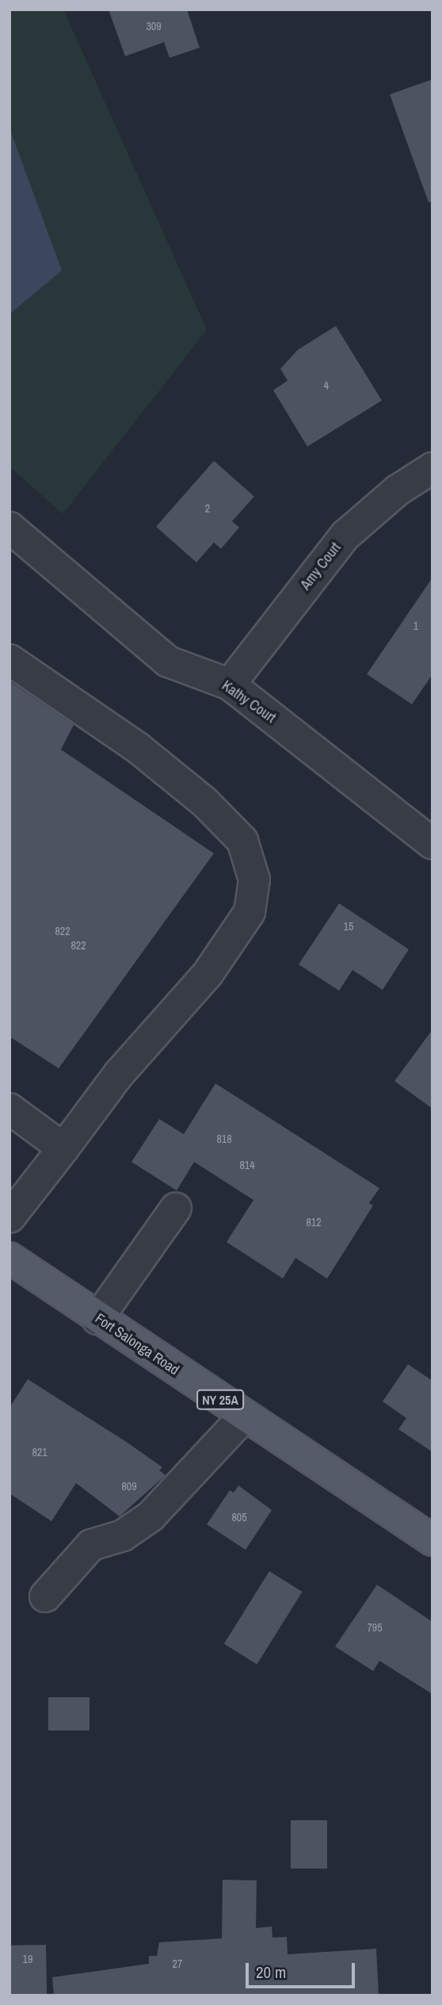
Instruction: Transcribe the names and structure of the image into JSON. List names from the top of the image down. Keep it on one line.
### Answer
{"streets":{"main road":["Fort Salonga Road","NY 25A"],"street":["Amy Court","Kathy Court"]},"crossings":[["Amy Court","Kathy Court"]],"house_numbers":["309","4","2","1","15","822","822","818","814","812","821","809","805","795","19","27"],"scale_bar":"20 m"}
